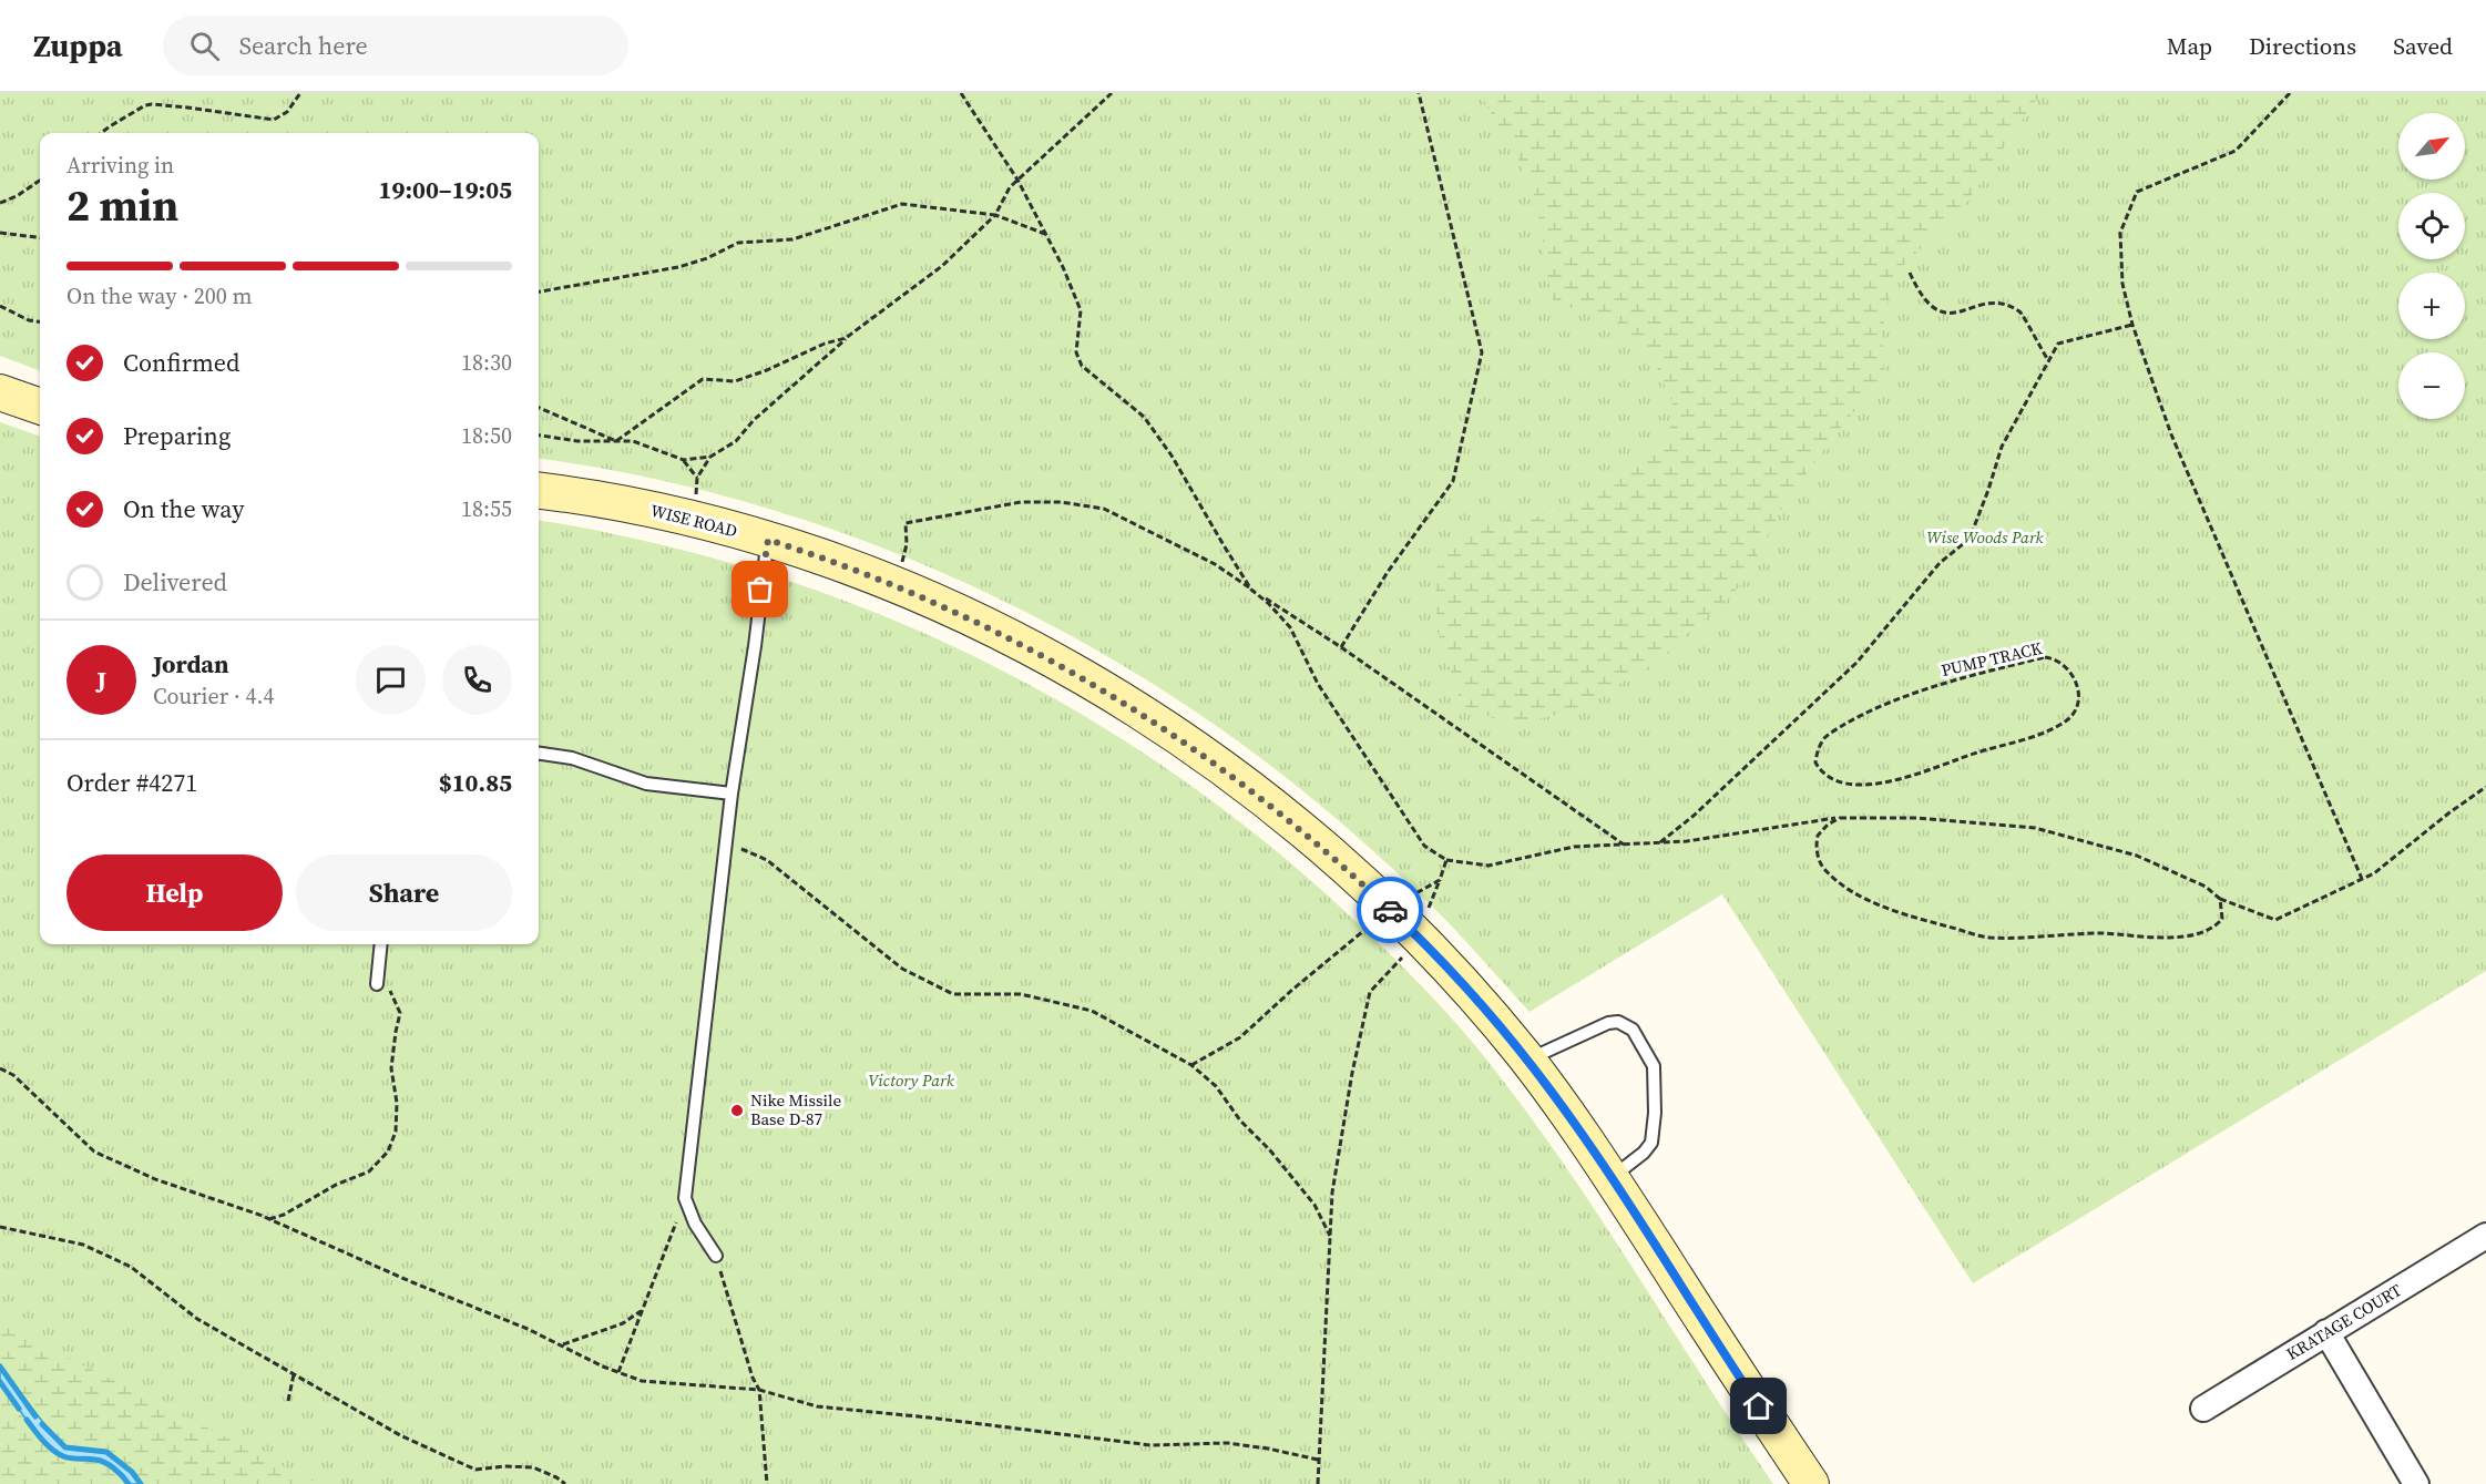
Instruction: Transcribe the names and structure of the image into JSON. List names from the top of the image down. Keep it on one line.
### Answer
{"streets":{"street":["WISE ROAD","KRATAGE COURT"],"path":["PUMP TRACK"]},"parks":["Wise Woods Park","Victory Park"],"places":["Nike Missile Base D-87"],"north":"top right","page":{"header":"Zuppa","search":"Search here","nav":["Map","Directions","Saved"],"map_buttons":["+","−"],"heading":["2 min","Arriving in","19:00–19:05"],"panel":["Jordan","Courier · 4.4","Order #4271","$10.85"],"bar":"On the way · 200 m","list":[["Confirmed","18:30"],["Preparing","18:50"],["On the way","18:55"],"Delivered"],"round":"J","buttons":["Help","Share"]}}
